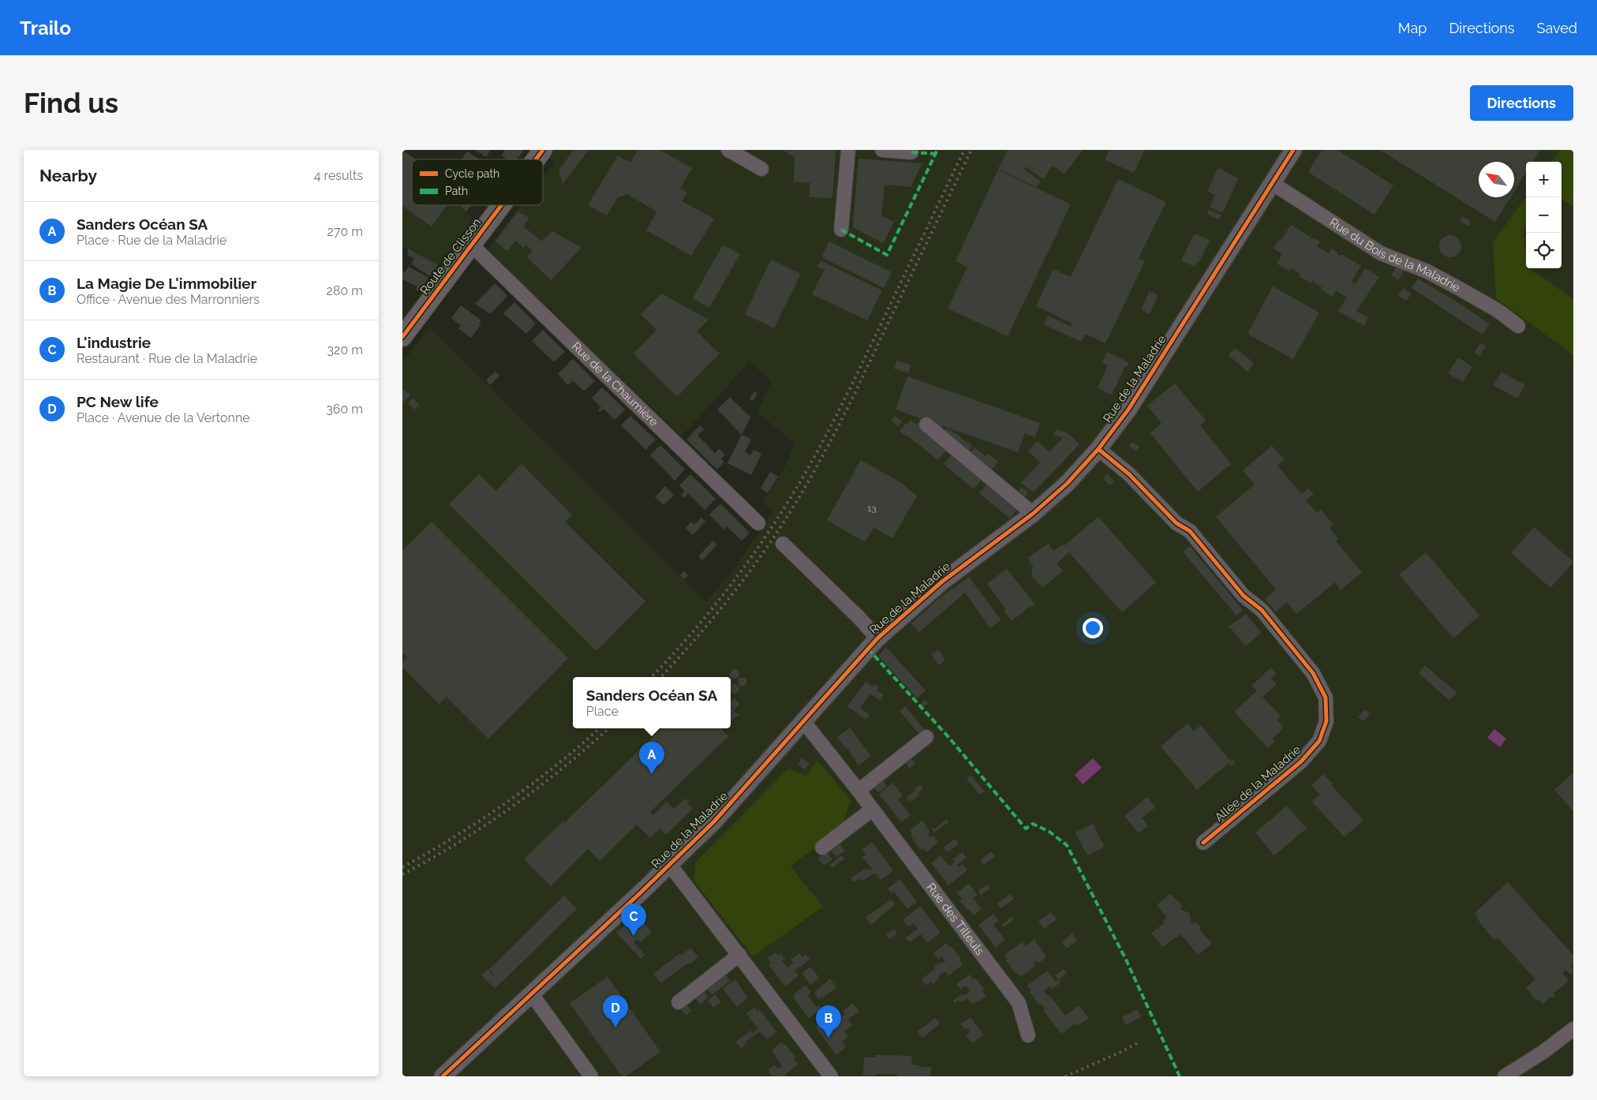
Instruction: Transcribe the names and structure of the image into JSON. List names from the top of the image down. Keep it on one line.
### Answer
{"streets":{"main road":["Route de Clisson"],"street":["Rue du Bois de la Maladrie","Rue de la Maladrie","Rue de la Chaumière","Allée de la Maladrie","Rue des Tilleuls"]},"crossings":[["Rue du Bois de la Maladrie","Rue de la Maladrie"],["Route de Clisson","Rue de la Chaumière"],["Rue de la Maladrie","Allée de la Maladrie"],["Rue de la Maladrie","Rue des Tilleuls"]],"house_numbers":["13"],"legend":["Cycle path","Path"],"north":"top left","page":{"header":"Trailo","nav":["Map","Directions","Saved"],"buttons":"Directions","title":"Find us","heading":["Nearby","4 results"],"map_buttons":["+","−"],"list":[{"mark":"A","name":"Sanders Océan SA","note":"Place · Rue de la Maladrie","value":"270 m"},{"mark":"B","name":"La Magie De L'immobilier","note":"Office · Avenue des Marronniers","value":"280 m"},{"mark":"C","name":"L'industrie","note":"Restaurant · Rue de la Maladrie","value":"320 m"},{"mark":"D","name":"PC New life","note":"Place · Avenue de la Vertonne","value":"360 m"}],"popup":["Sanders Océan SA","Place"],"pins":["A","C","D","B"]}}
